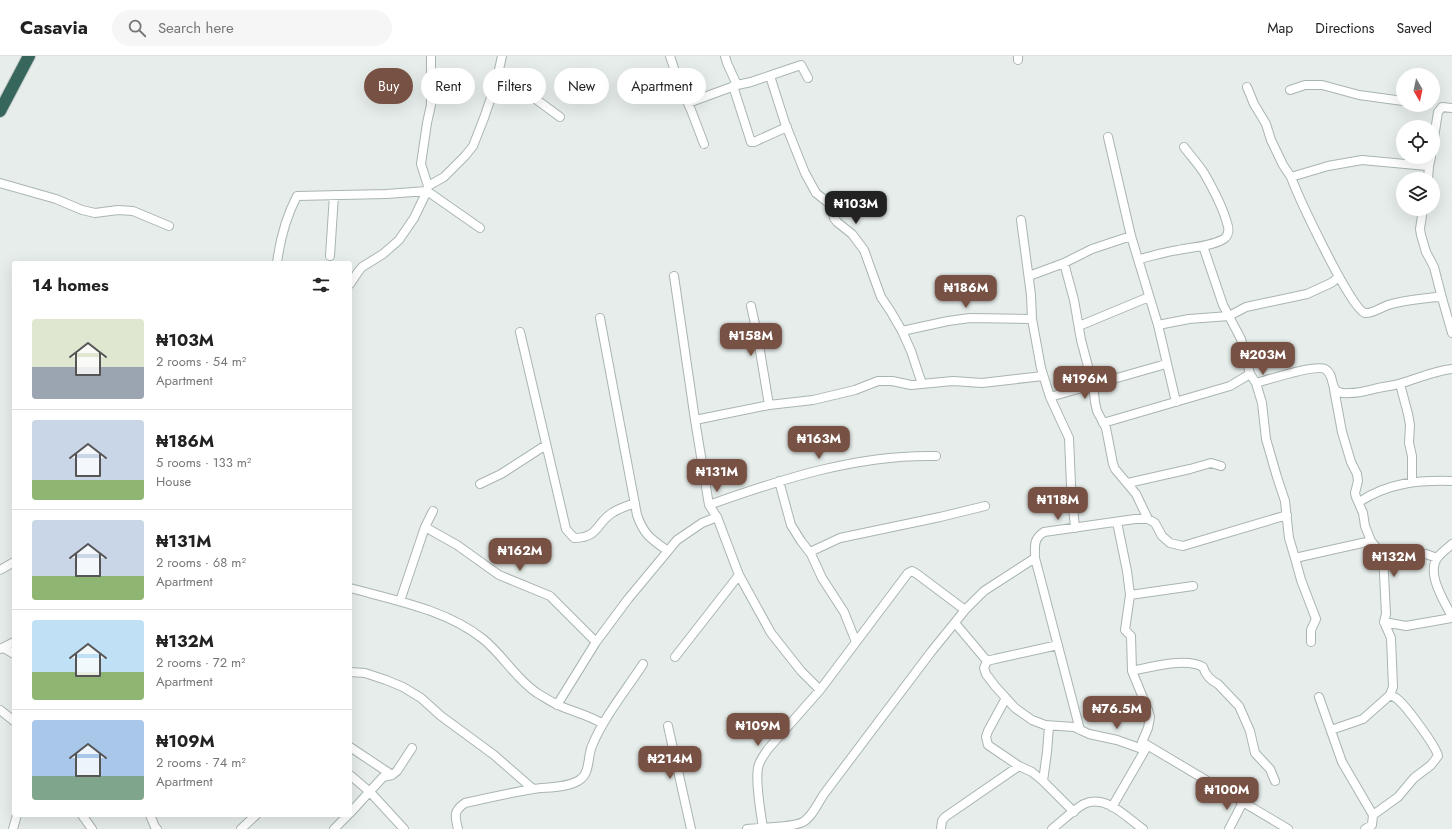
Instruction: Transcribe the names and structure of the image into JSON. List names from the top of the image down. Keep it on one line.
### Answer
{"north":"bottom","page":{"header":"Casavia","search":"Search here","nav":["Map","Directions","Saved"],"chip":["Buy","Rent","Filters","New","Apartment"],"price":["₦103M","₦186M","₦158M","₦203M","₦196M","₦163M","₦131M","₦118M","₦162M","₦132M","₦76.5M","₦109M","₦214M","₦100M"],"heading":"14 homes","list":[{"name":"₦103M","note":"2 rooms · 54 m² · Apartment"},{"name":"₦186M","note":"5 rooms · 133 m² · House"},{"name":"₦131M","note":"2 rooms · 68 m² · Apartment"},{"name":"₦132M","note":"2 rooms · 72 m² · Apartment"},{"name":"₦109M","note":"2 rooms · 74 m² · Apartment"}]}}
